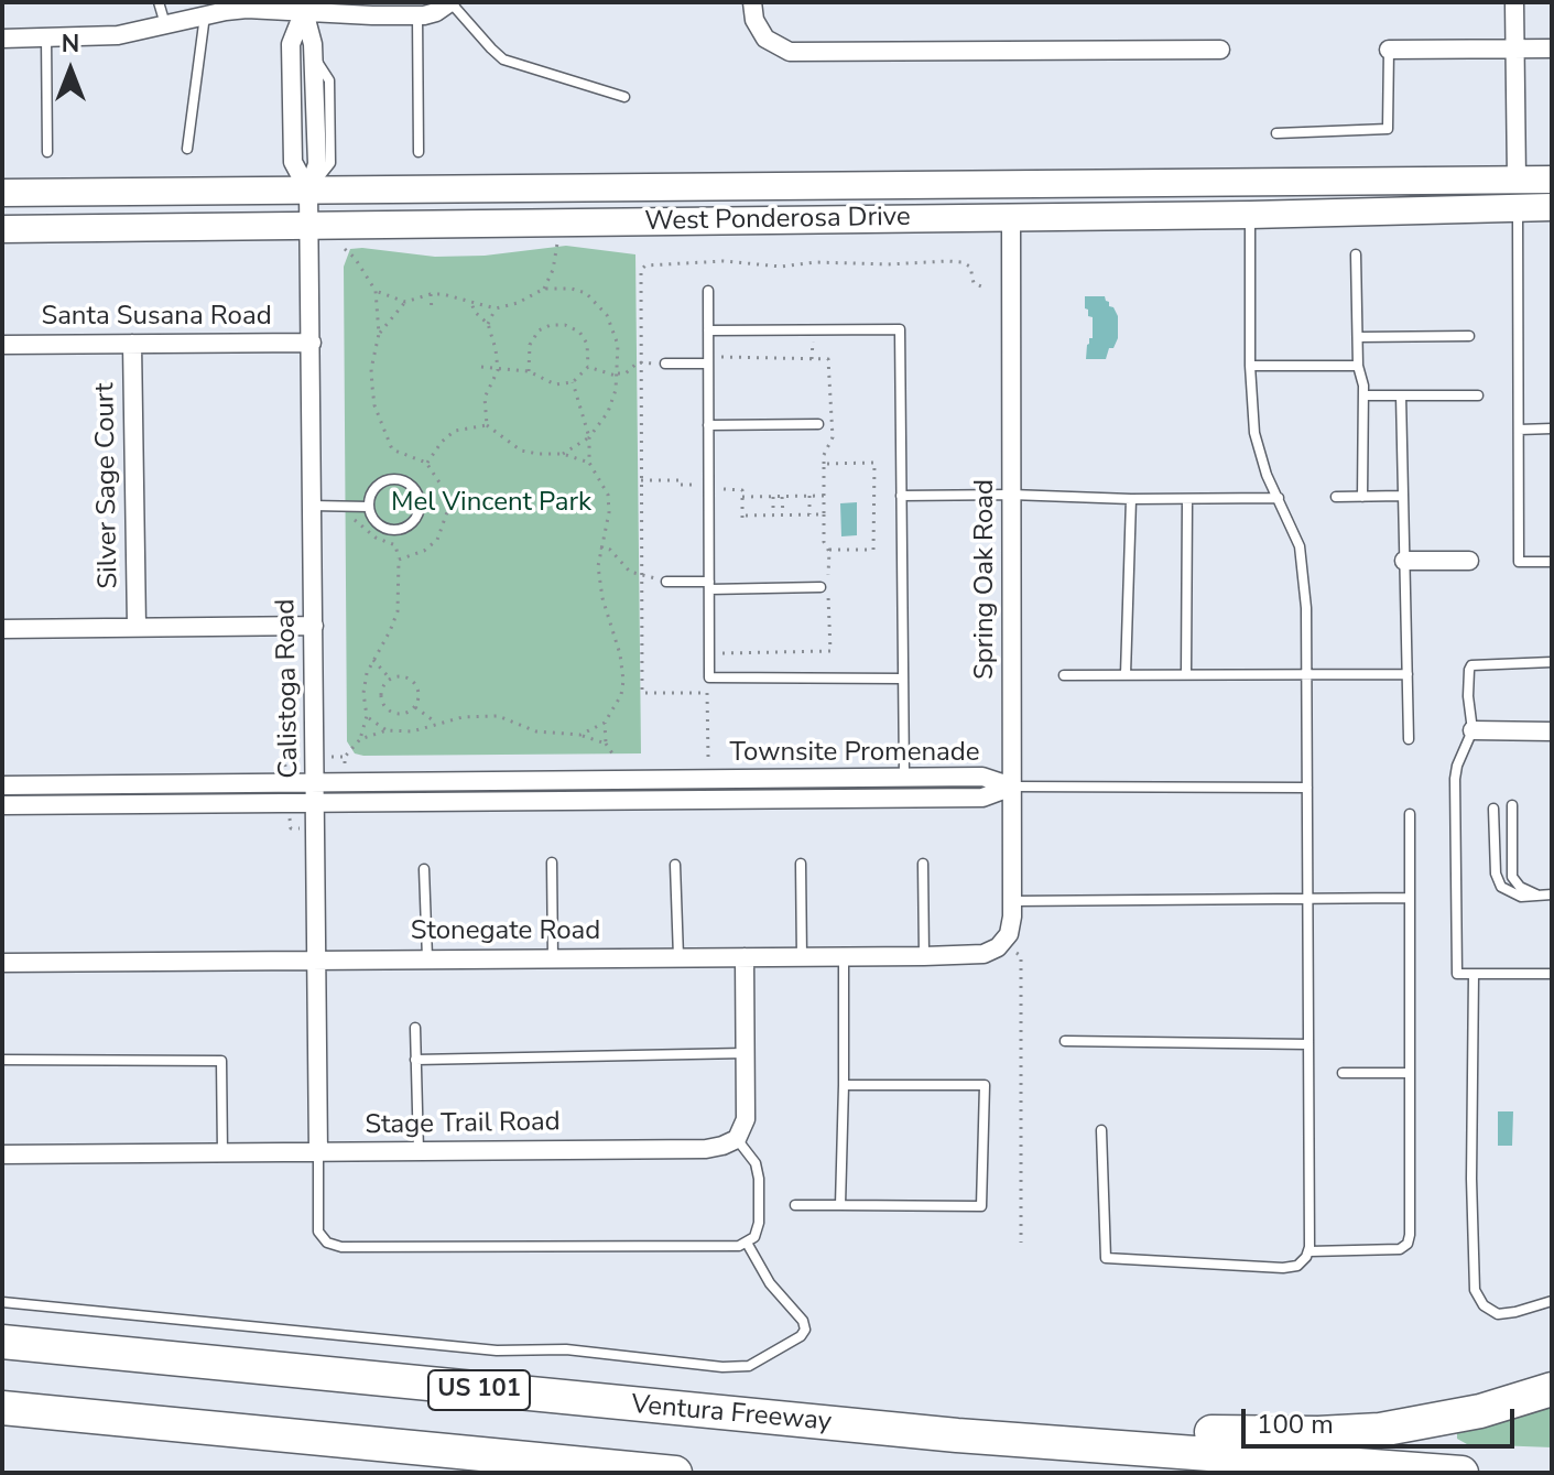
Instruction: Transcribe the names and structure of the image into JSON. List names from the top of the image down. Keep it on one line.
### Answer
{"streets":{"highway":["US 101","Ventura Freeway"],"main road":["West Ponderosa Drive"],"street":["Santa Susana Road","Silver Sage Court","Spring Oak Road","Calistoga Road","Townsite Promenade","Stonegate Road","Stage Trail Road"]},"crossings":[["West Ponderosa Drive","Spring Oak Road"],["West Ponderosa Drive","Calistoga Road"],["Santa Susana Road","Silver Sage Court"],["Santa Susana Road","Calistoga Road"],["Spring Oak Road","Townsite Promenade"],["Spring Oak Road","Stonegate Road"],["Calistoga Road","Townsite Promenade"],["Calistoga Road","Stonegate Road"],["Calistoga Road","Stage Trail Road"]],"parks":["Mel Vincent Park"],"scale_bar":"100 m","north":"top"}
